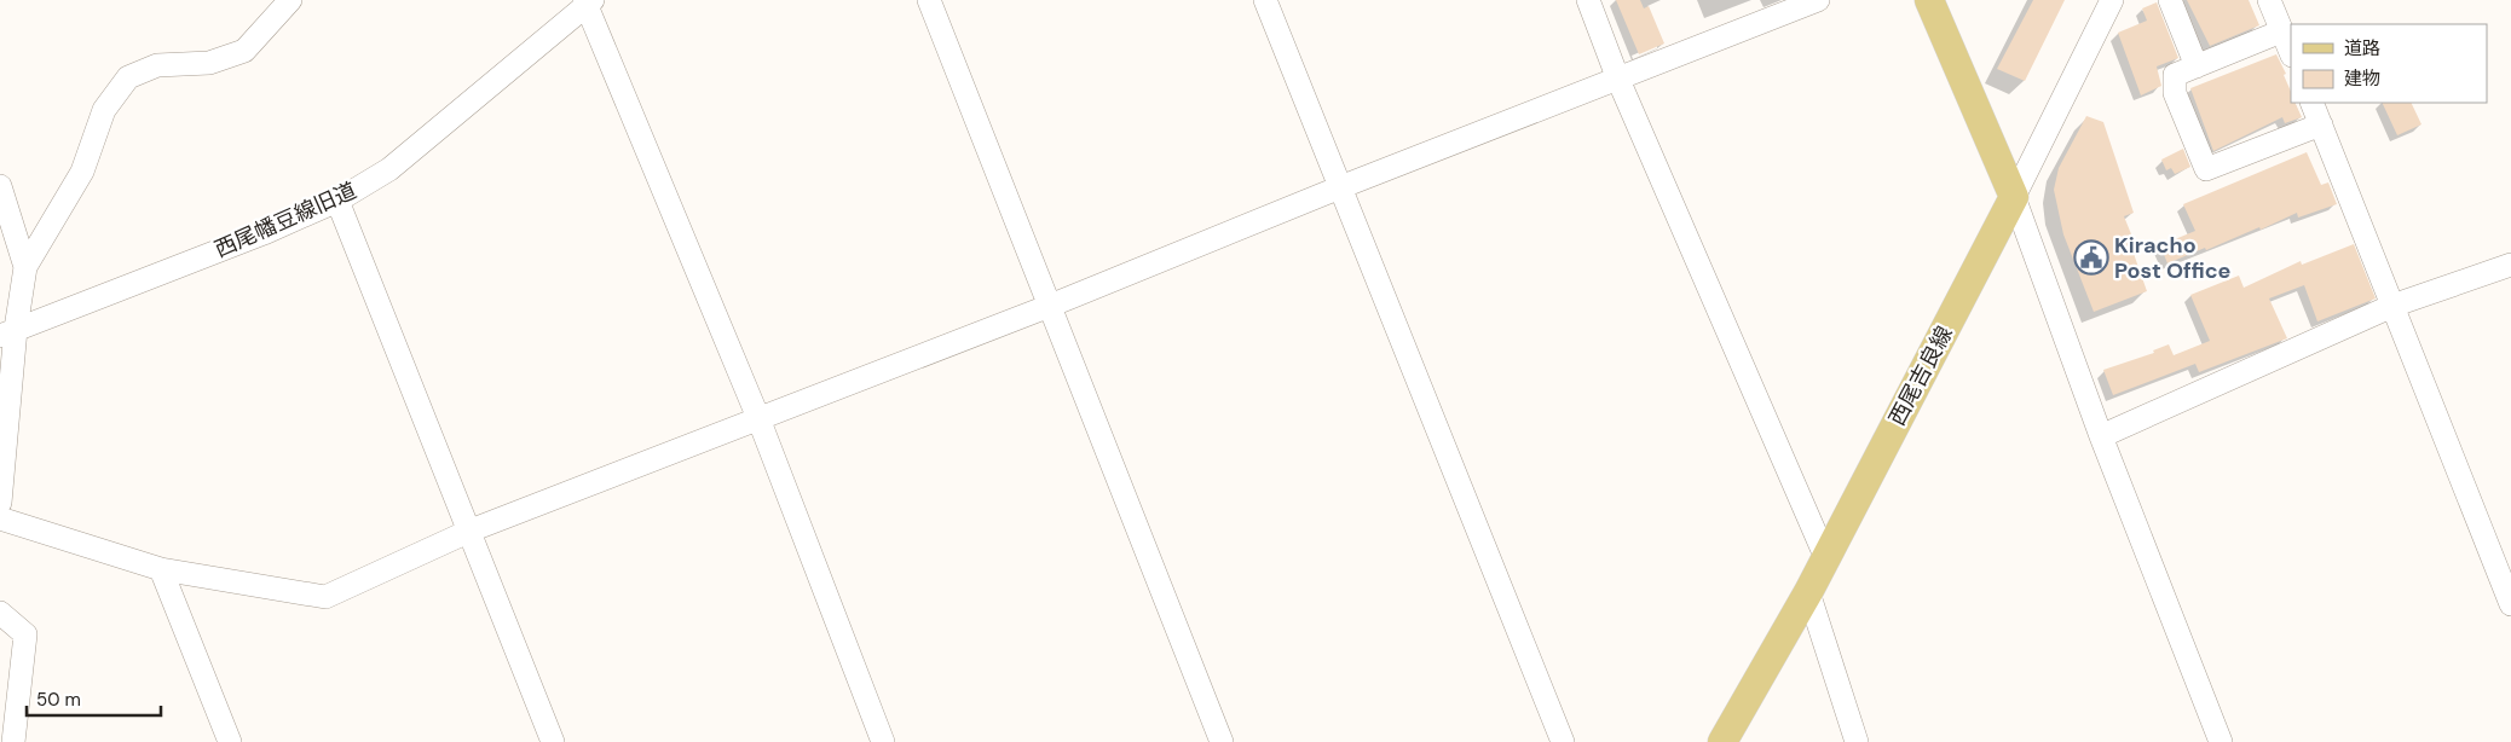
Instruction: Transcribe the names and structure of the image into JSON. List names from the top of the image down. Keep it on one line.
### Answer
{"streets":{"main road":["西尾吉良線"],"street":["西尾幡豆線旧道"]},"places":{"public building":["Kiracho Post Office"]},"legend":["道路","建物"],"scale_bar":"50 m"}
